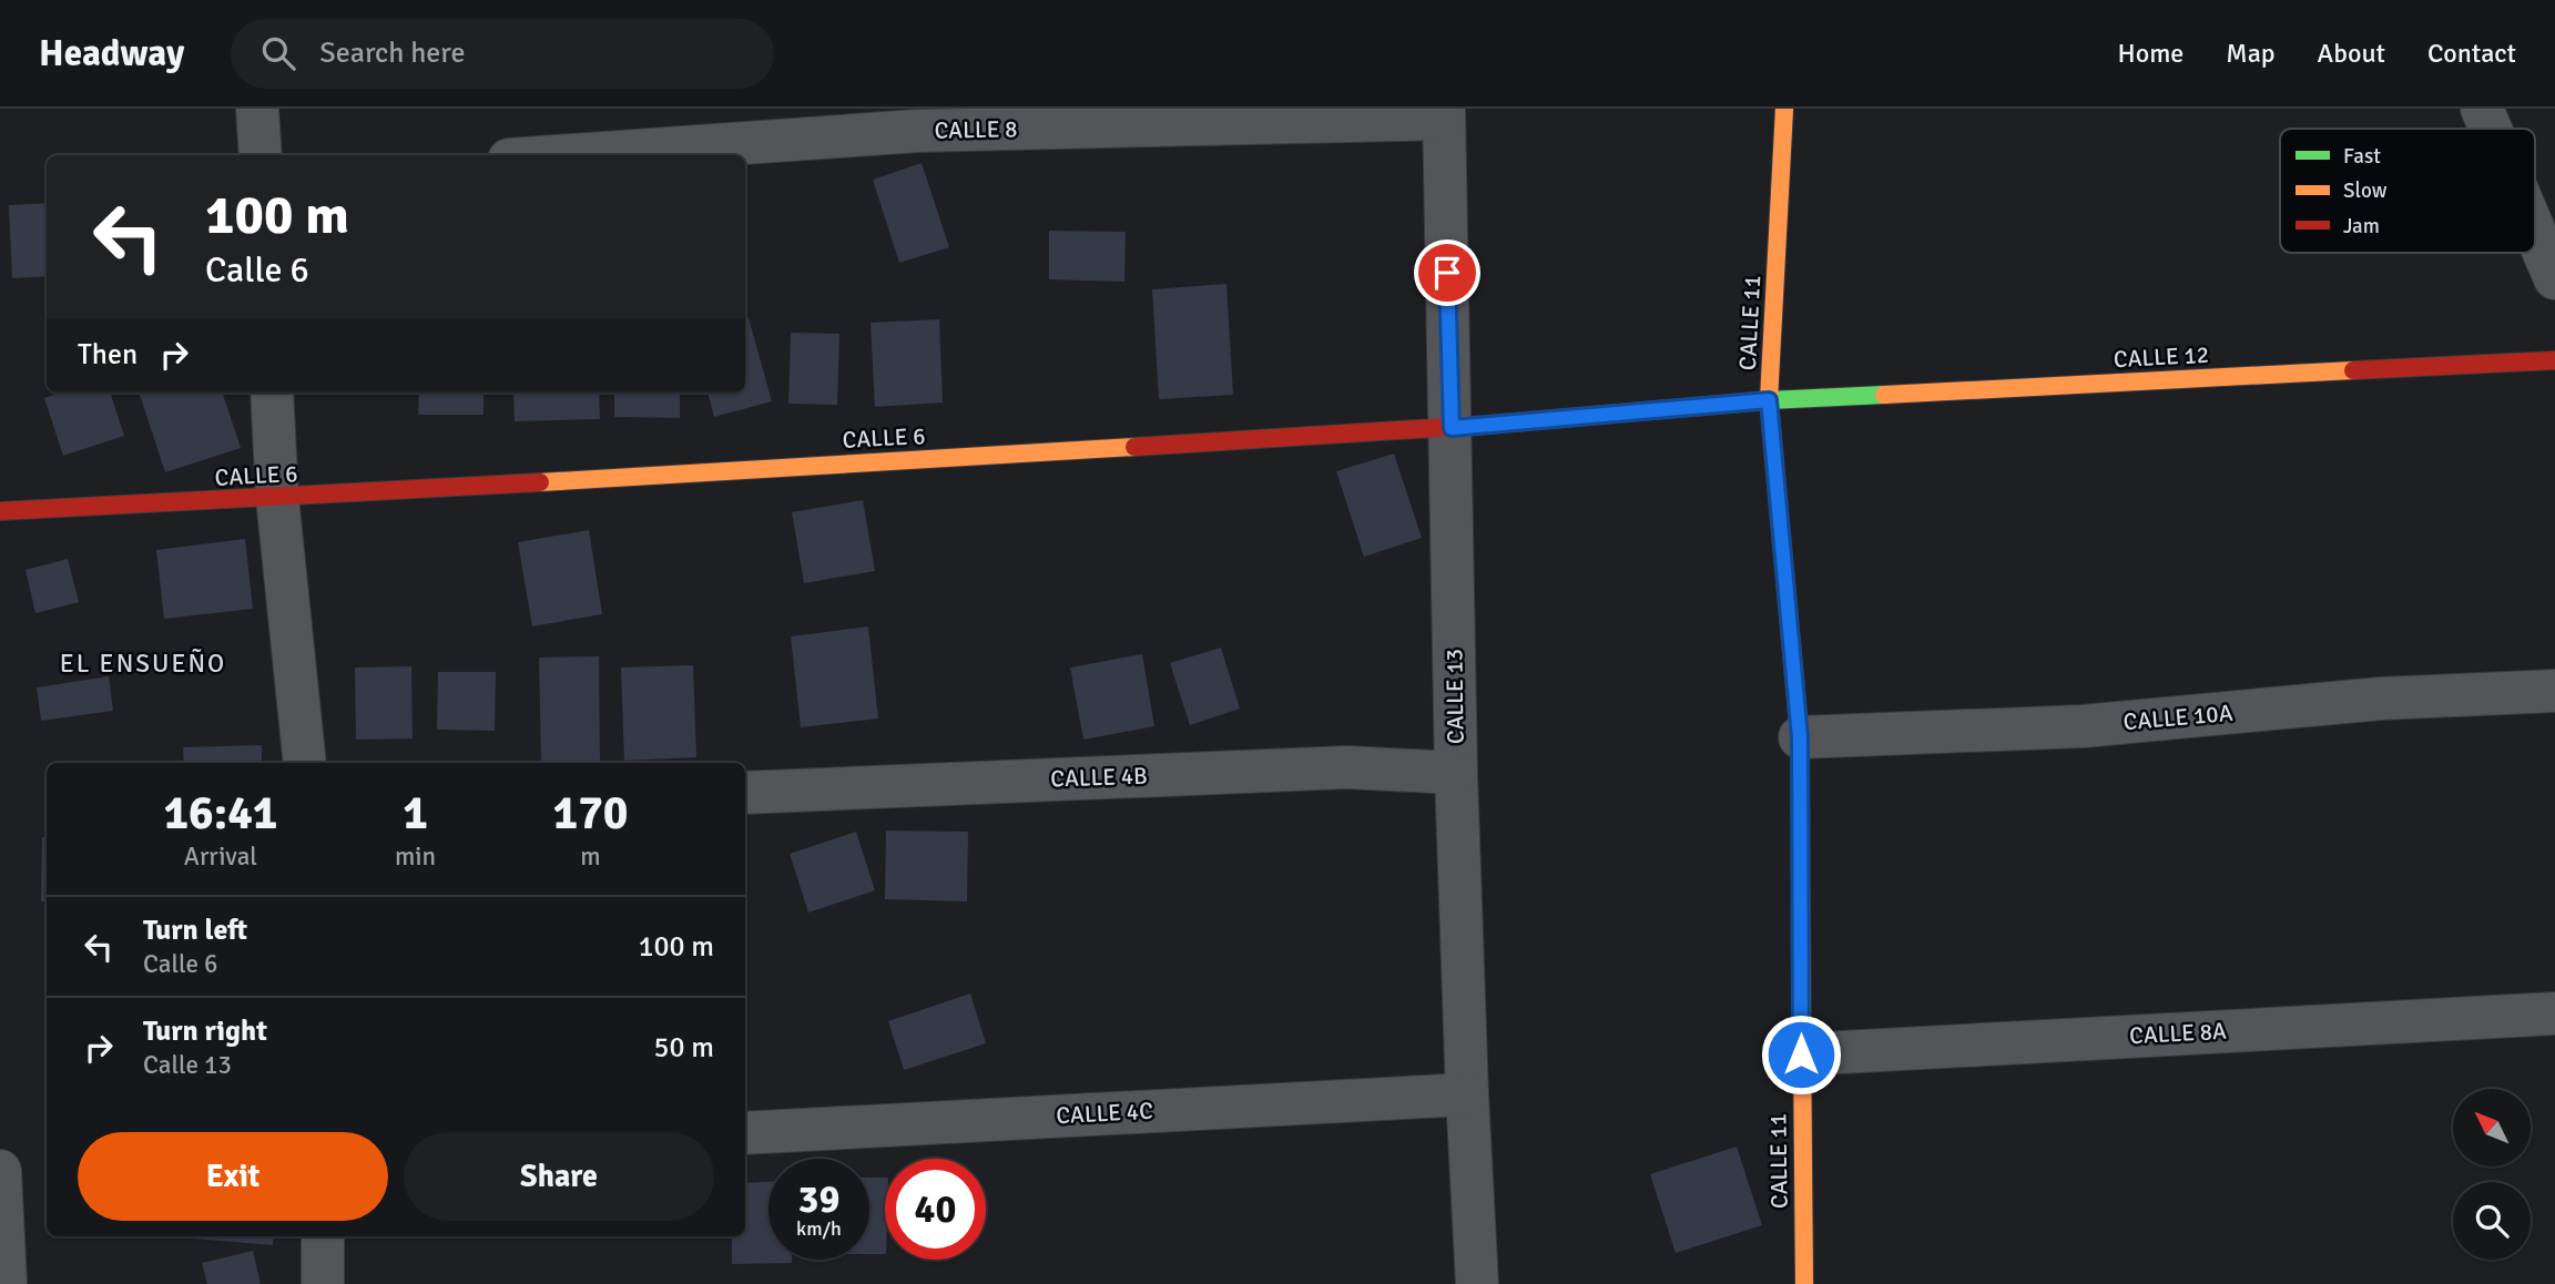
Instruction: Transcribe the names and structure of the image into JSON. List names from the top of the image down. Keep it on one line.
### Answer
{"streets":{"street":["CALLE 8","CALLE 11","CALLE 12","CALLE 6","CALLE 13","CALLE 10A","CALLE 4B","CALLE 8A","CALLE 4C"]},"crossings":[["CALLE 8","CALLE 13"],["CALLE 11","CALLE 12"],["CALLE 11","CALLE 6"],["CALLE 11","CALLE 10A"],["CALLE 11","CALLE 8A"],["CALLE 12","CALLE 6"],["CALLE 6","CALLE 13"],["CALLE 13","CALLE 4B"],["CALLE 13","CALLE 4C"]],"districts":["EL ENSUEÑO"],"legend":["Fast","Slow","Jam"],"north":"top left","page":{"header":"Headway","search":"Search here","nav":["Home","Map","About","Contact"],"turn":["100 m","Calle 6"],"then":"Then","eta":["16:41","Arrival","1","min","170","m"],"list":[{"name":"Turn left","note":"Calle 6","value":"100 m"},{"name":"Turn right","note":"Calle 13","value":"50 m"}],"buttons":["Exit","Share"],"speed":"39 km/h","limit":"40"}}
